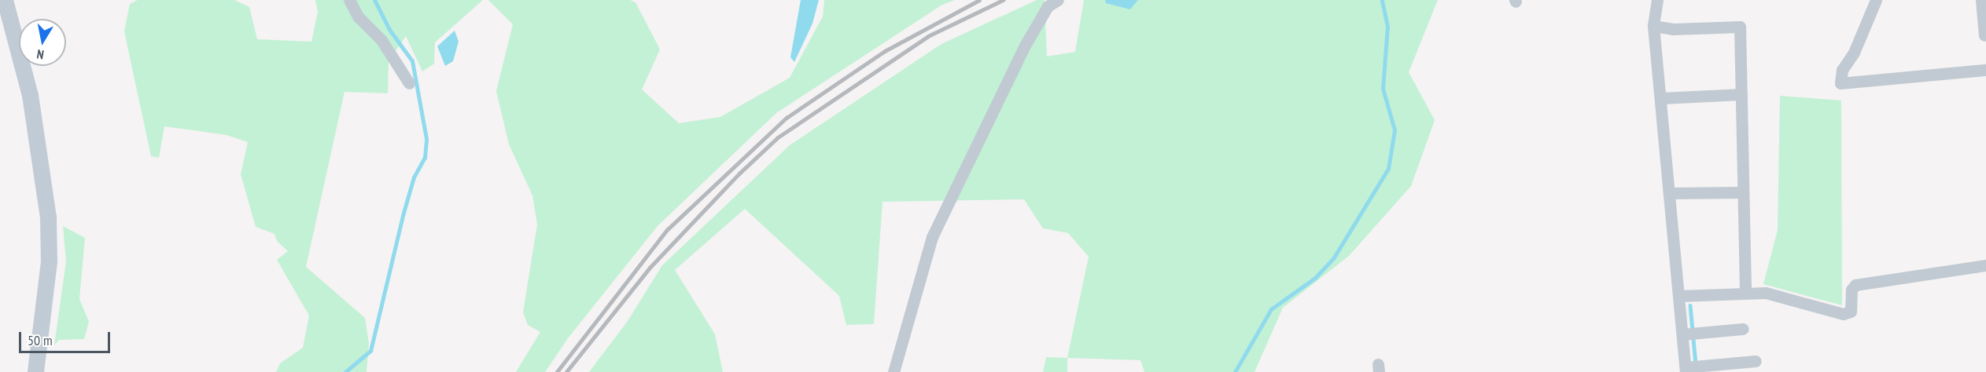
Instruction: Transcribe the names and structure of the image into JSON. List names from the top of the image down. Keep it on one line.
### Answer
{"scale_bar":"50 m","north":"bottom"}
